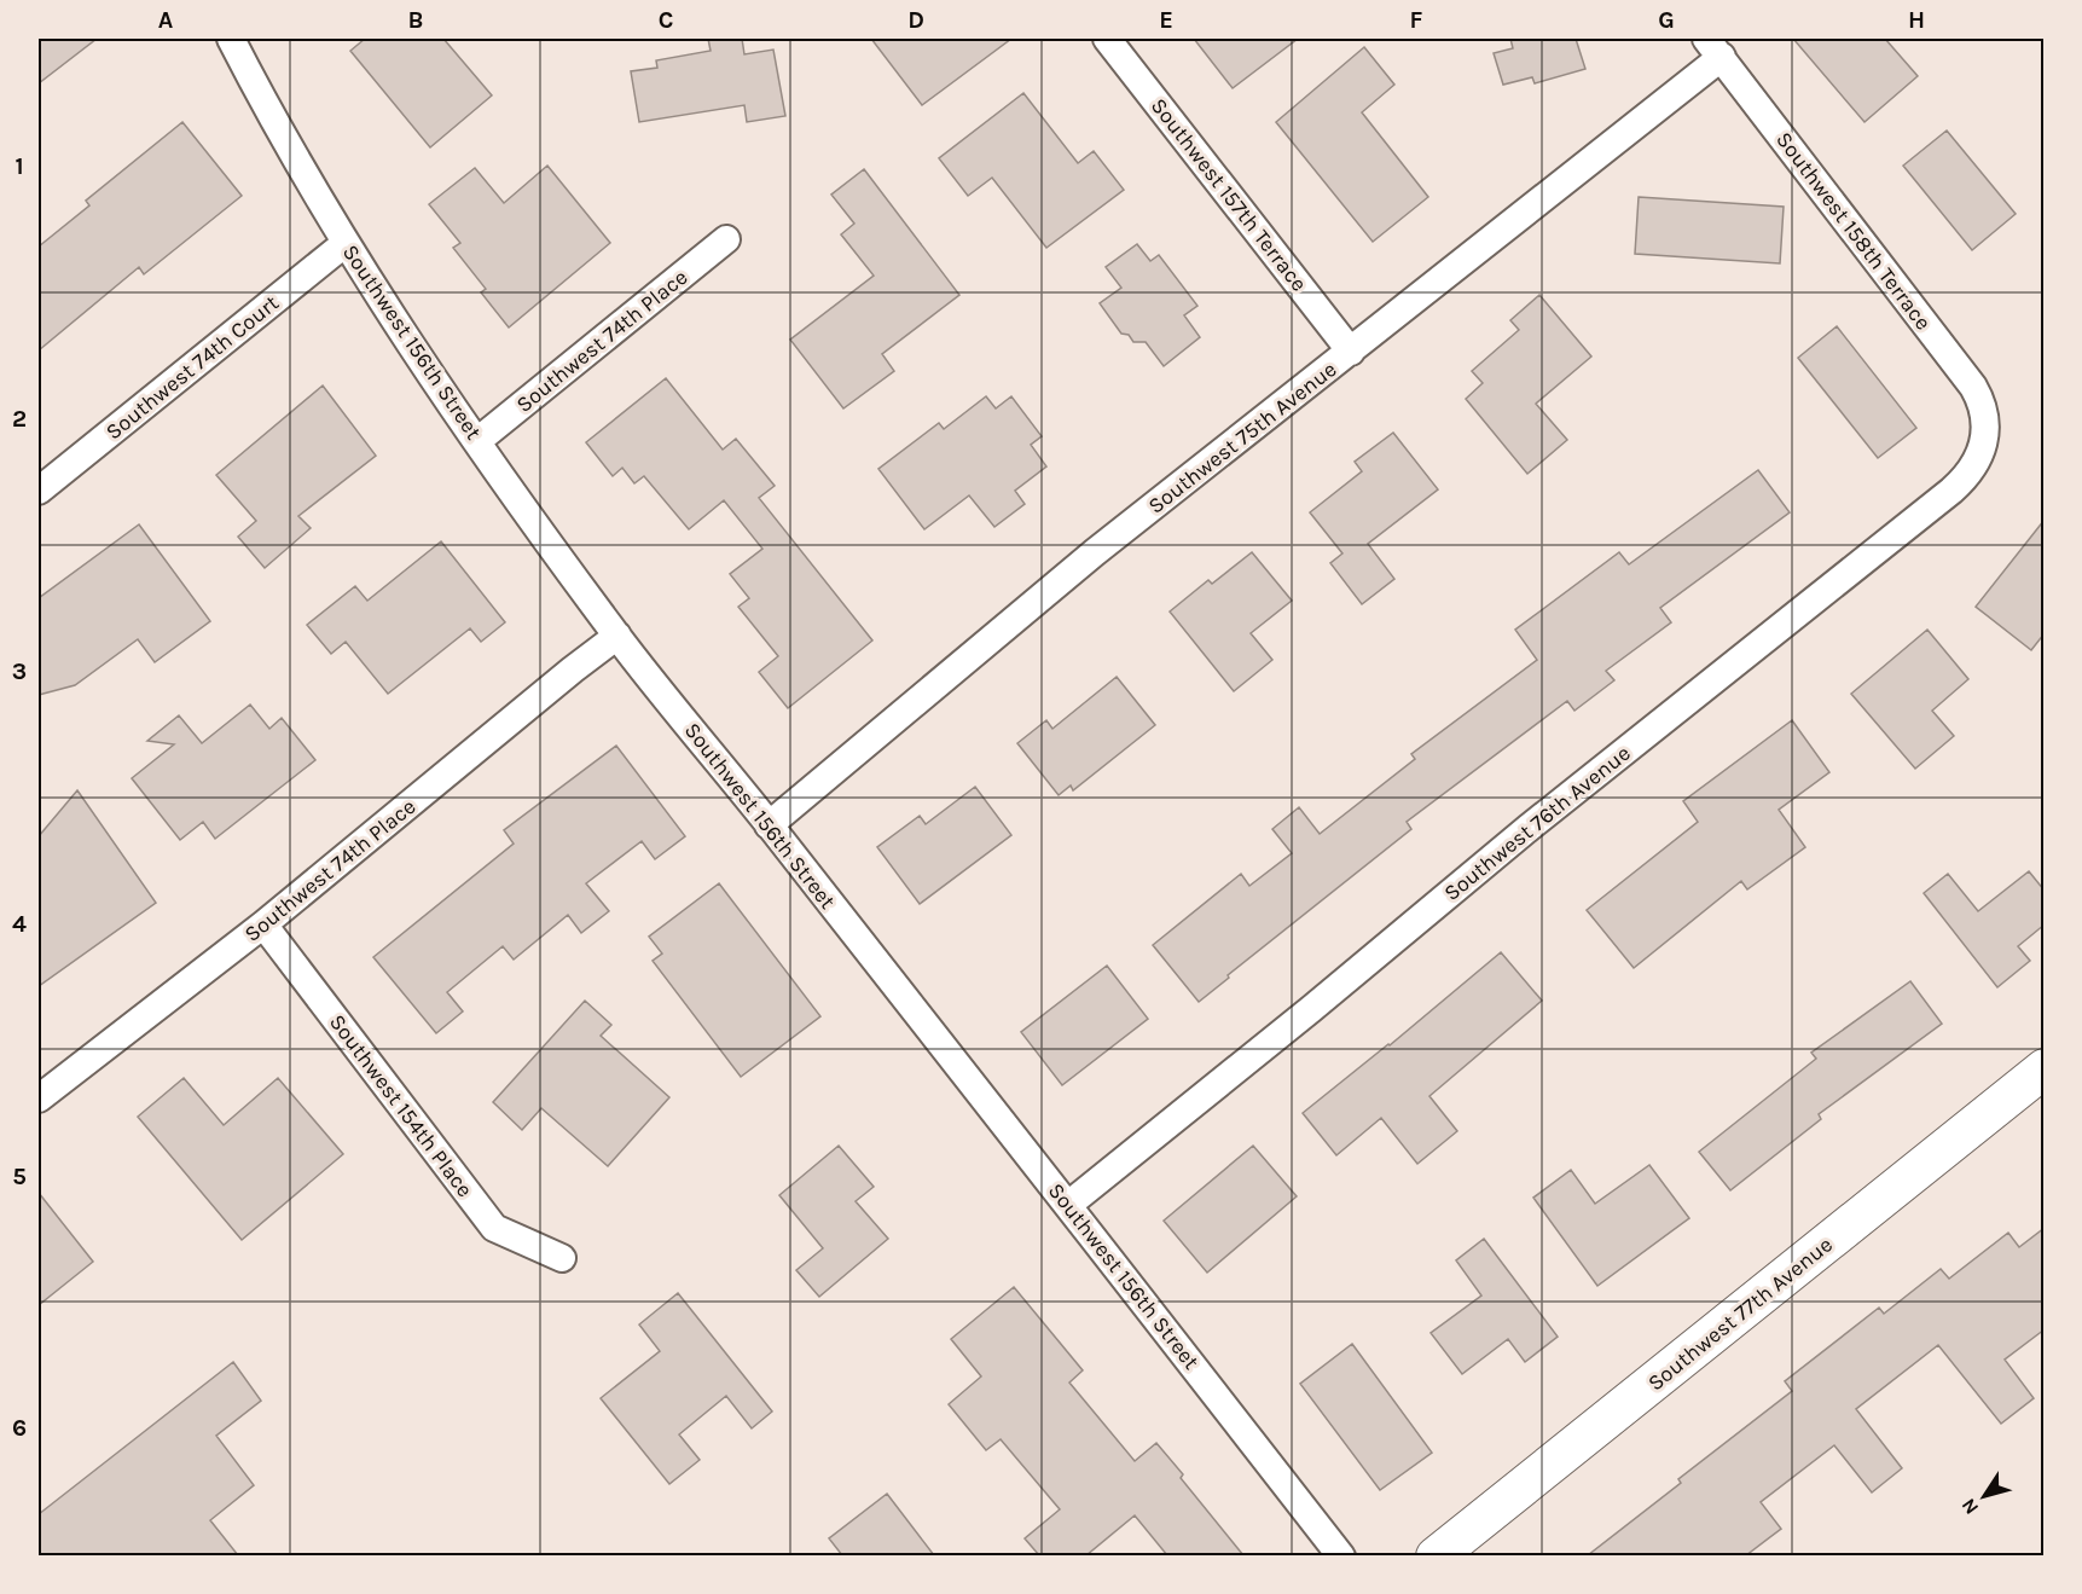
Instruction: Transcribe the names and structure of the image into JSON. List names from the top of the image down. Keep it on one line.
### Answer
{"streets":{"street":["Southwest 157th Terrace","Southwest 158th Terrace","Southwest 74th Place","Southwest 156th Street","Southwest 74th Court","Southwest 75th Avenue","Southwest 76th Avenue","Southwest 154th Place","Southwest 77th Avenue"]},"crossings":[["Southwest 157th Terrace","Southwest 75th Avenue"],["Southwest 158th Terrace","Southwest 75th Avenue"],["Southwest 158th Terrace","Southwest 76th Avenue"],["Southwest 74th Place","Southwest 156th Street"],["Southwest 74th Place","Southwest 154th Place"],["Southwest 156th Street","Southwest 74th Court"],["Southwest 156th Street","Southwest 75th Avenue"],["Southwest 156th Street","Southwest 76th Avenue"]],"north":"bottom left","grid":{"columns":["A","B","C","D","E","F","G","H"],"rows":["1","2","3","4","5","6"]}}
